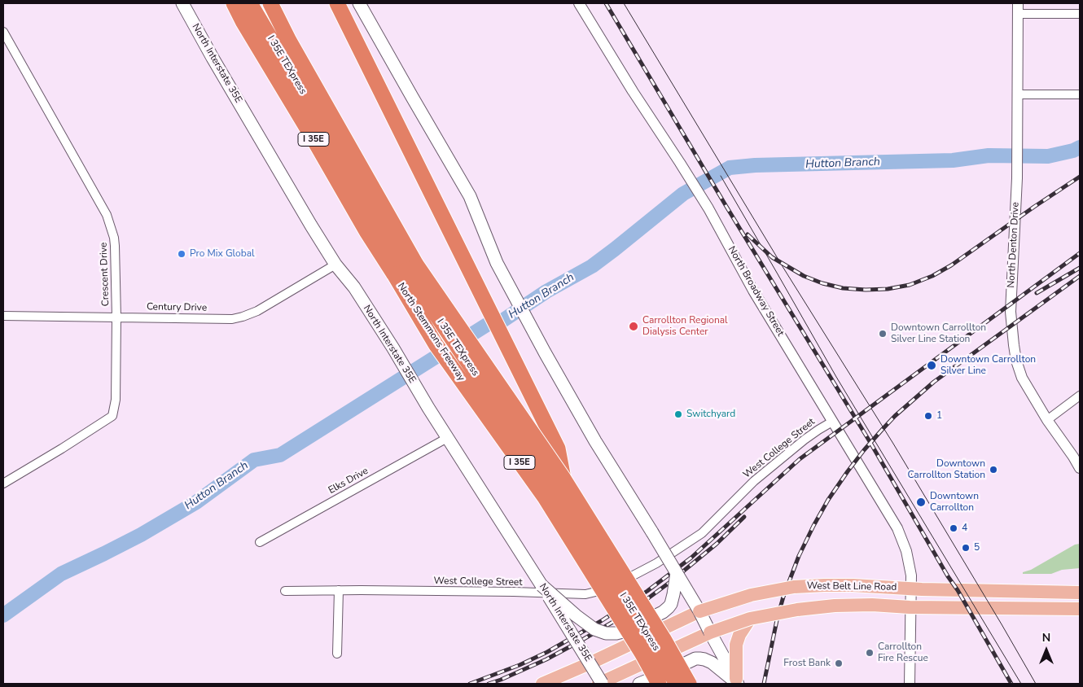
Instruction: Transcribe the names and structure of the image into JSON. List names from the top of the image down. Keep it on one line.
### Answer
{"streets":{"highway":["I 35E TEXpress","I 35E","North Stemmons Freeway"],"main road":["North Interstate 35E","West Belt Line Road"],"street":["North Denton Drive","Crescent Drive","North Broadway Street","Century Drive","West College Street","Elks Drive"]},"crossings":[["North Interstate 35E","Century Drive"],["North Interstate 35E","Elks Drive"],["North Interstate 35E","West Belt Line Road"],["I 35E TEXpress","North Stemmons Freeway"],["Crescent Drive","Century Drive"],["North Broadway Street","West College Street"],["North Broadway Street","West Belt Line Road"]],"water":["Hutton Branch"],"places":["Pro Mix Global","Carrollton Regional Dialysis Center","Downtown Carrollton Silver Line Station","Downtown Carrollton Silver Line","Switchyard","1","Downtown Carrollton Station","Downtown Carrollton","4","5","Carrollton Fire Rescue","Frost Bank"],"north":"top"}
